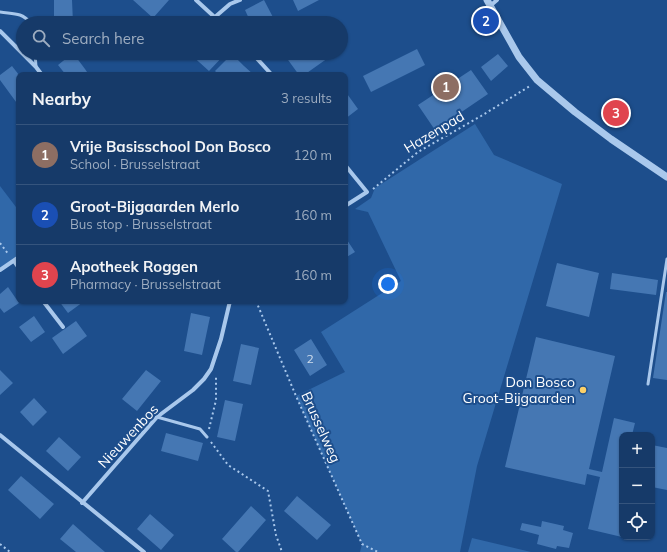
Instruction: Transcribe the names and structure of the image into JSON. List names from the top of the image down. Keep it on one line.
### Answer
{"streets":{"street":["Nieuwenbos"],"path":["Hazenpad","Brusselweg"]},"places":["Don Bosco Groot-Bijgaarden"],"house_numbers":["2"],"page":{"pins":["2","1","3"],"search":"Search here","heading":["Nearby","3 results"],"list":[{"mark":"1","name":"Vrije Basisschool Don Bosco","note":"School · Brusselstraat","value":"120 m"},{"mark":"2","name":"Groot-Bijgaarden Merlo","note":"Bus stop · Brusselstraat","value":"160 m"},{"mark":"3","name":"Apotheek Roggen","note":"Pharmacy · Brusselstraat","value":"160 m"}],"map_buttons":["+","−"]}}
